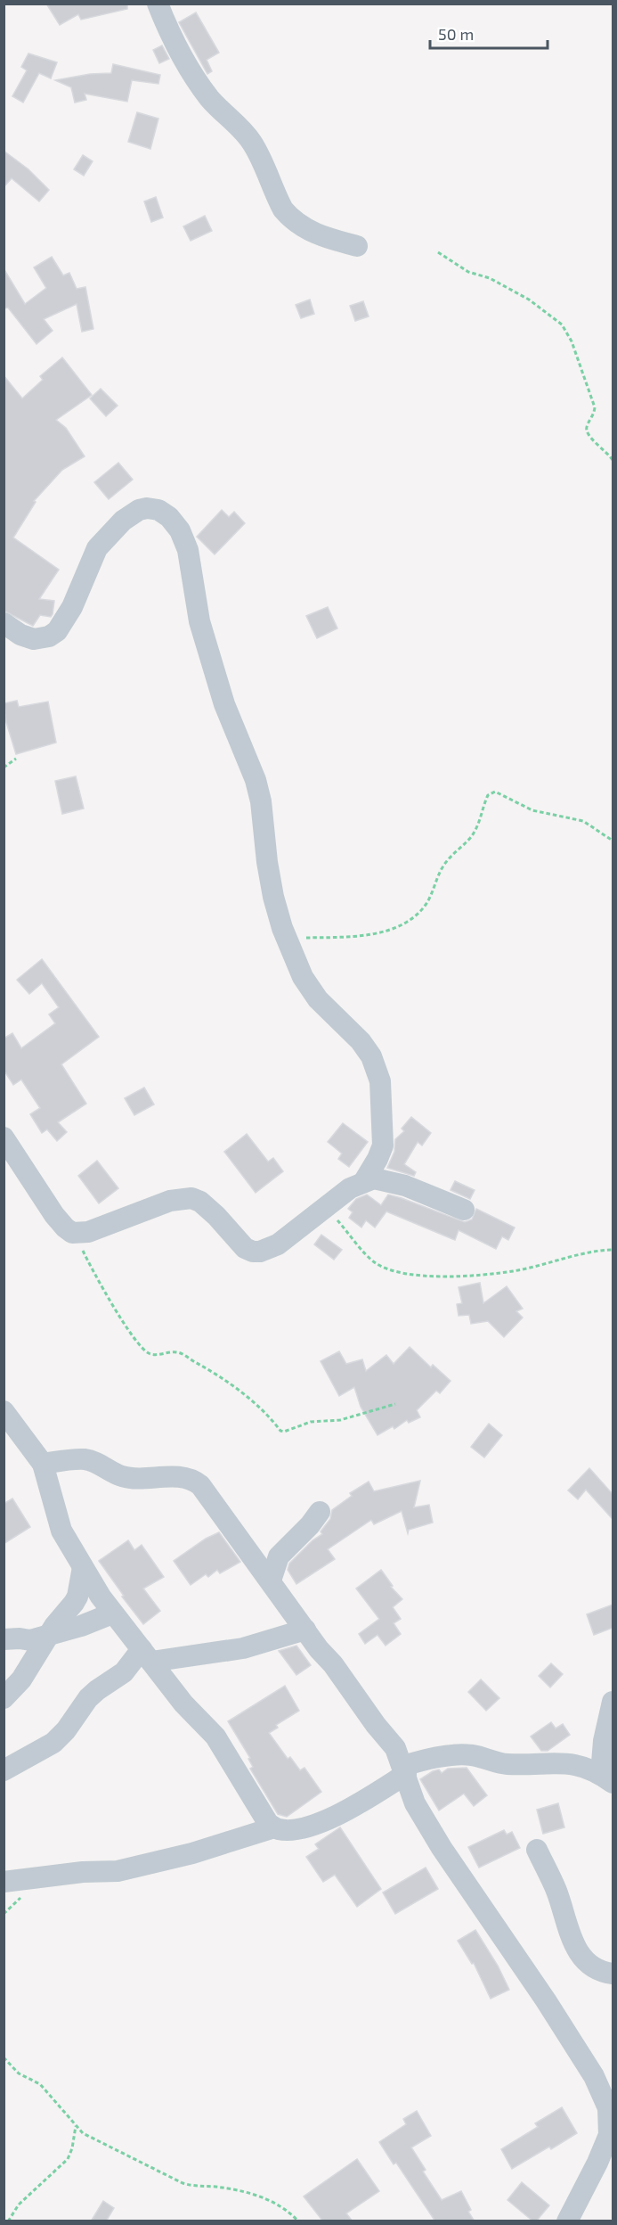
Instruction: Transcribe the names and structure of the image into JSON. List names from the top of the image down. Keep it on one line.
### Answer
{"scale_bar":"50 m"}
